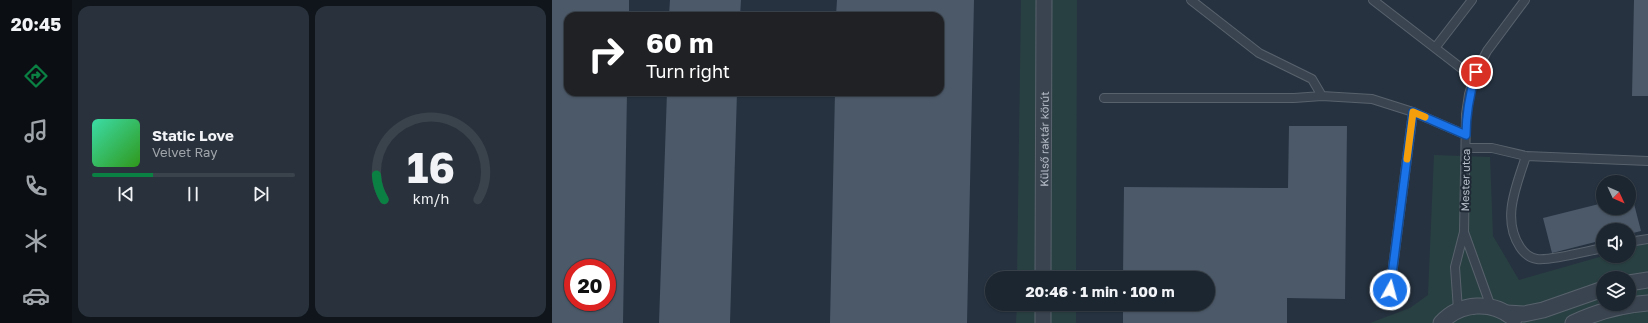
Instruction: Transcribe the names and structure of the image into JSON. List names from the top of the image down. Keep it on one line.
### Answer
{"streets":{"street":["Külső raktár körút"],"lane":["Mester utca"]},"north":"bottom right","page":{"tabs":"20:45","turn":["60 m","Turn right"],"song":["Static Love","Velvet Ray"],"limit":"20","trip":"20:46 · 1 min · 100 m","gauge":["16","km/h"]}}
